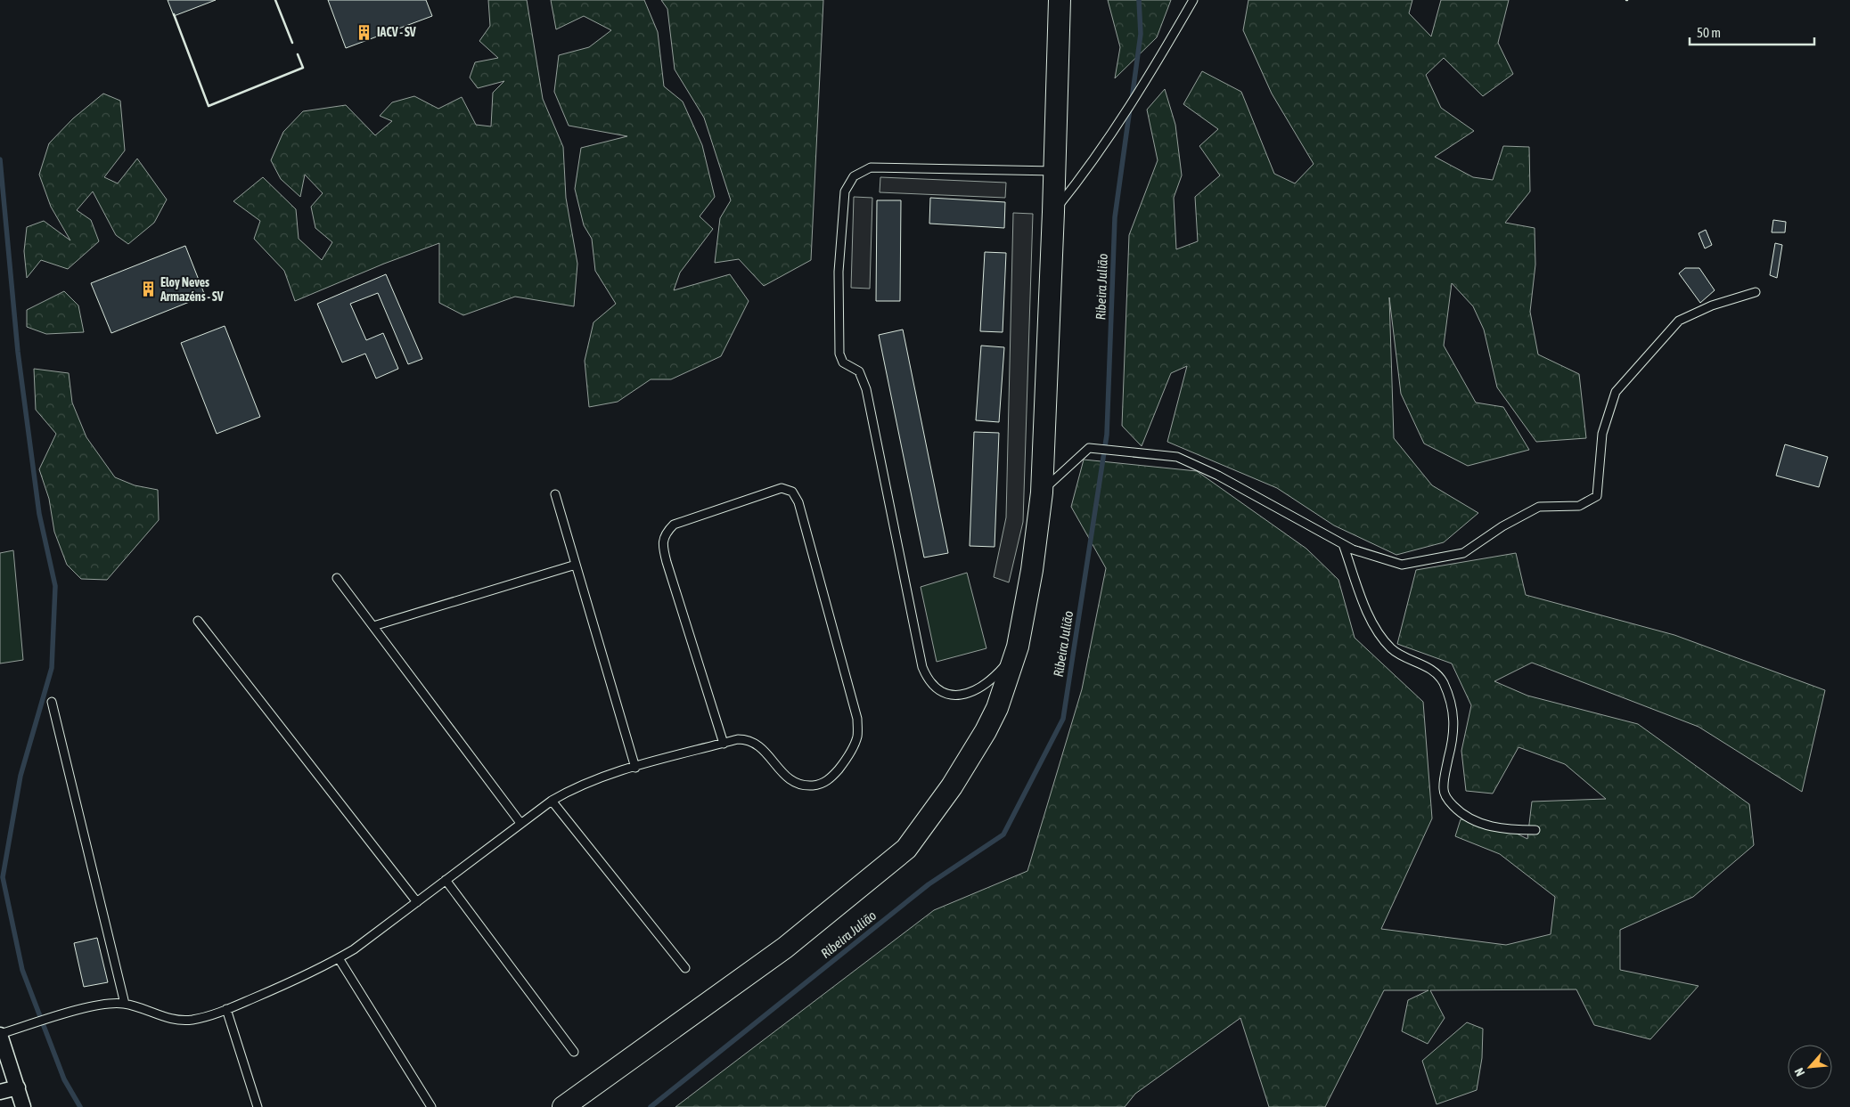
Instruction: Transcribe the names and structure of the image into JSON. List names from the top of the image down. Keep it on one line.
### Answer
{"water":["Ribeira Julião"],"places":{"building":["IACV - SV","Eloy Neves Armazéns - SV"]},"scale_bar":"50 m","north":"bottom left"}
